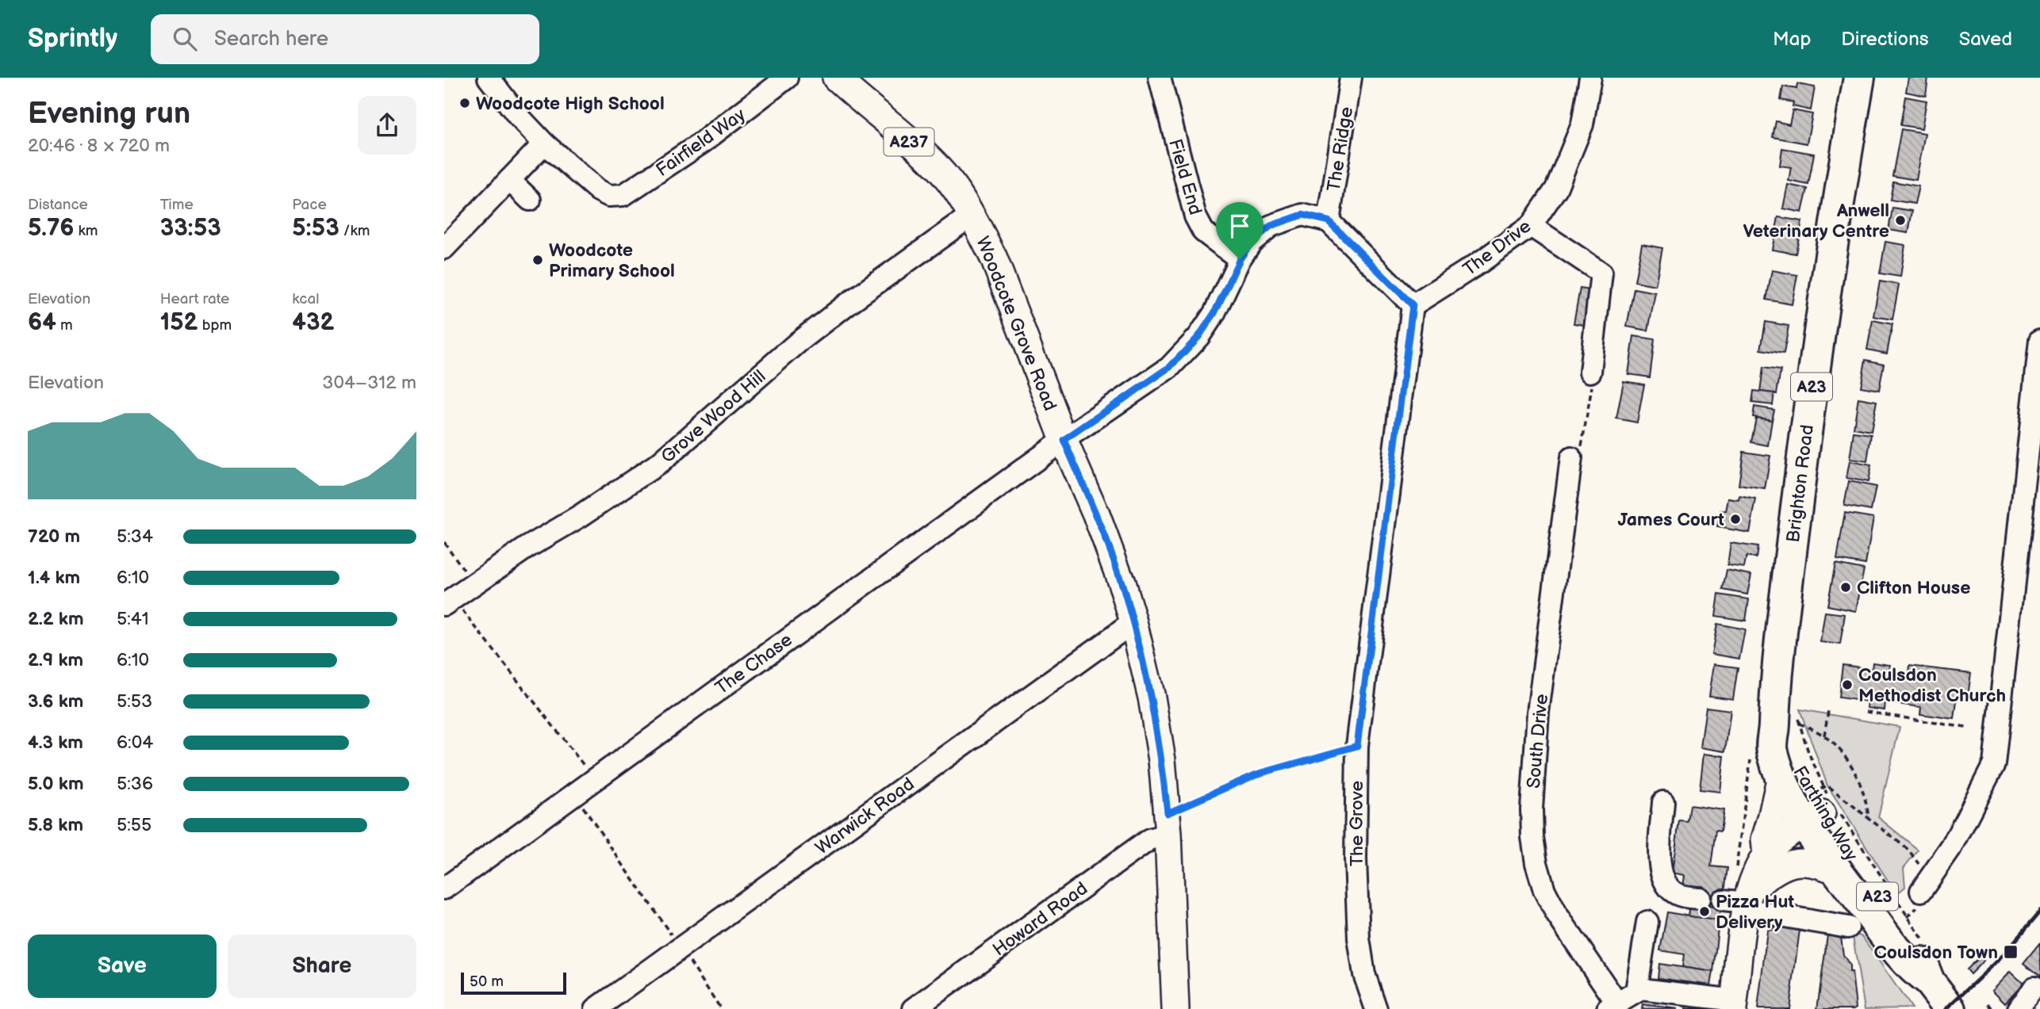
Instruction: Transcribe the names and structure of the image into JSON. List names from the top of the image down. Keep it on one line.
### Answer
{"streets":{"highway":["A23","Brighton Road","Farthing Way"],"main road":["A237","Woodcote Grove Road"],"street":["Fairfield Way","The Ridge","Field End","The Drive","Grove Wood Hill","The Chase","South Drive","Warwick Road","The Grove","Howard Road"]},"crossings":[["The Ridge","The Chase"],["Field End","The Chase"],["The Drive","The Grove"],["Woodcote Grove Road","Grove Wood Hill"],["Woodcote Grove Road","The Chase"],["Woodcote Grove Road","Warwick Road"],["Woodcote Grove Road","Howard Road"],["A23","Brighton Road"],["A23","Farthing Way"],["Brighton Road","Farthing Way"]],"places":{"other":["Woodcote High School","Anwell Veterinary Centre","Woodcote Primary School","James Court","Clifton House","Coulsdon Methodist Church","Pizza Hut Delivery"],"transit":["Coulsdon Town"]},"scale_bar":"50 m","page":{"header":"Sprintly","search":"Search here","nav":["Map","Directions","Saved"],"heading":["Evening run","20:46 · 8 × 720 m"],"stats":[["Distance","5.76 km"],["Time","33:53"],["Pace","5:53 /km"],["Elevation","64 m"],["Heart rate","152 bpm"],["kcal","432"]],"chart":["Elevation","304–312 m"],"list":[{"name":"720 m","note":"5:34"},{"name":"1.4 km","note":"6:10"},{"name":"2.2 km","note":"5:41"},{"name":"2.9 km","note":"6:10"},{"name":"3.6 km","note":"5:53"},{"name":"4.3 km","note":"6:04"},{"name":"5.0 km","note":"5:36"},{"name":"5.8 km","note":"5:55"}],"buttons":["Save","Share"],"scale":"50 m"}}
